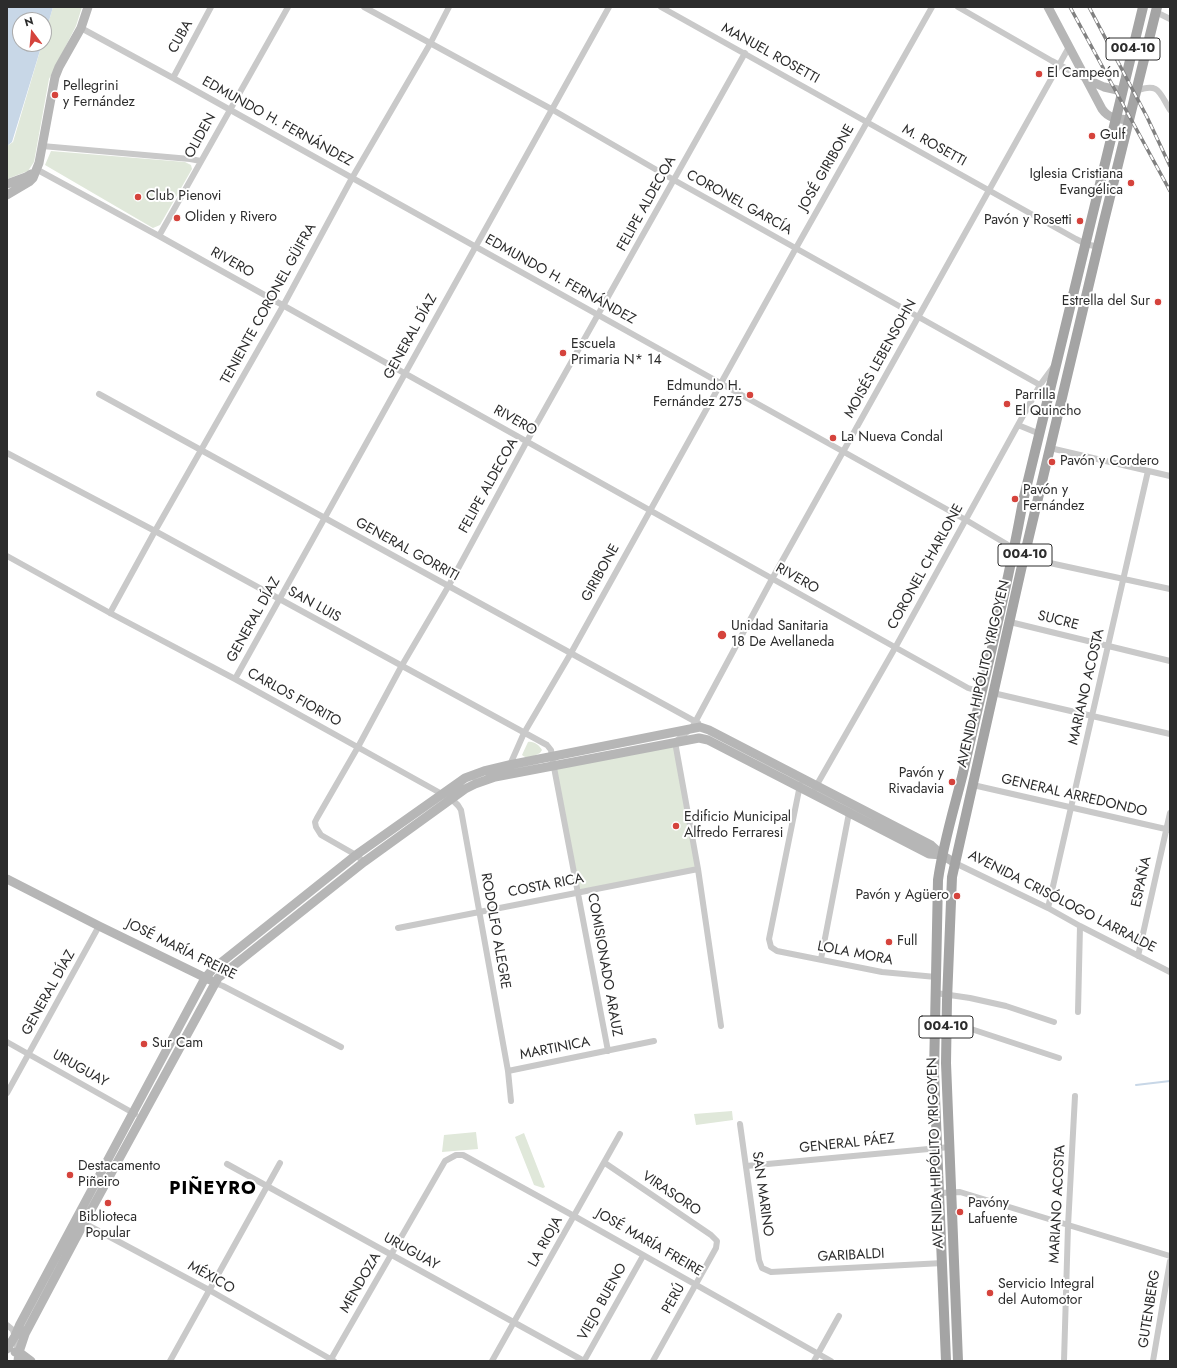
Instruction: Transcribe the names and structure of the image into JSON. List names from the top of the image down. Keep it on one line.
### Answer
{"streets":{"main road":["004-10","AVENIDA HIPÓLITO YRIGOYEN","AVENIDA CRISÓLOGO LARRALDE","JOSÉ MARÍA FREIRE"],"street":["CUBA","MANUEL ROSETTI","EDMUNDO H. FERNÁNDEZ","OLIDEN","M. ROSETTI","JOSÉ GIRIBONE","CORONEL GARCÍA","FELIPE ALDECOA","RIVERO","TENIENTE CORONEL GÜIFRA","GENERAL DÍAZ","MOISÉS LEBENSOHN","GENERAL GORRITI","CORONEL CHARLONE","GIRIBONE","SAN LUIS","SUCRE","MARIANO ACOSTA","CARLOS FIORITO","GENERAL ARREDONDO","ESPAÑA","COSTA RICA","RODOLFO ALEGRE","LOLA MORA","COMISIONADO ARAUZ","MARTINICA","URUGUAY","GENERAL PÁEZ","VIRASORO","SAN MARINO","LA RIOJA","GARIBALDI","MÉXICO","MENDOZA","PERÚ","VIEJO BUENO","GUTENBERG"]},"crossings":[["CUBA","EDMUNDO H. FERNÁNDEZ"],["MANUEL ROSETTI","M. ROSETTI"],["MANUEL ROSETTI","JOSÉ GIRIBONE"],["MANUEL ROSETTI","FELIPE ALDECOA"],["EDMUNDO H. FERNÁNDEZ","OLIDEN"],["EDMUNDO H. FERNÁNDEZ","JOSÉ GIRIBONE"],["EDMUNDO H. FERNÁNDEZ","FELIPE ALDECOA"],["EDMUNDO H. FERNÁNDEZ","TENIENTE CORONEL GÜIFRA"],["EDMUNDO H. FERNÁNDEZ","GENERAL DÍAZ"],["EDMUNDO H. FERNÁNDEZ","MOISÉS LEBENSOHN"],["EDMUNDO H. FERNÁNDEZ","CORONEL CHARLONE"],["EDMUNDO H. FERNÁNDEZ","GIRIBONE"],["EDMUNDO H. FERNÁNDEZ","AVENIDA HIPÓLITO YRIGOYEN"],["EDMUNDO H. FERNÁNDEZ","MARIANO ACOSTA"],["OLIDEN","RIVERO"],["M. ROSETTI","JOSÉ GIRIBONE"],["M. ROSETTI","MOISÉS LEBENSOHN"],["JOSÉ GIRIBONE","CORONEL GARCÍA"],["JOSÉ GIRIBONE","GIRIBONE"],["CORONEL GARCÍA","FELIPE ALDECOA"],["CORONEL GARCÍA","TENIENTE CORONEL GÜIFRA"],["CORONEL GARCÍA","GENERAL DÍAZ"],["CORONEL GARCÍA","MOISÉS LEBENSOHN"],["CORONEL GARCÍA","CORONEL CHARLONE"],["FELIPE ALDECOA","RIVERO"],["FELIPE ALDECOA","GENERAL GORRITI"],["FELIPE ALDECOA","SAN LUIS"],["FELIPE ALDECOA","CARLOS FIORITO"],["RIVERO","TENIENTE CORONEL GÜIFRA"],["RIVERO","GENERAL DÍAZ"],["RIVERO","MOISÉS LEBENSOHN"],["RIVERO","CORONEL CHARLONE"],["RIVERO","GIRIBONE"],["RIVERO","AVENIDA HIPÓLITO YRIGOYEN"],["TENIENTE CORONEL GÜIFRA","GENERAL GORRITI"],["TENIENTE CORONEL GÜIFRA","SAN LUIS"],["TENIENTE CORONEL GÜIFRA","CARLOS FIORITO"],["GENERAL DÍAZ","GENERAL GORRITI"],["GENERAL DÍAZ","SAN LUIS"],["GENERAL DÍAZ","CARLOS FIORITO"],["GENERAL DÍAZ","JOSÉ MARÍA FREIRE"],["GENERAL DÍAZ","URUGUAY"],["MOISÉS LEBENSOHN","GENERAL GORRITI"],["GENERAL GORRITI","GIRIBONE"],["CORONEL CHARLONE","AVENIDA HIPÓLITO YRIGOYEN"],["CORONEL CHARLONE","AVENIDA CRISÓLOGO LARRALDE"],["GIRIBONE","SAN LUIS"],["SAN LUIS","COMISIONADO ARAUZ"],["SUCRE","AVENIDA HIPÓLITO YRIGOYEN"],["SUCRE","MARIANO ACOSTA"],["AVENIDA HIPÓLITO YRIGOYEN","GENERAL ARREDONDO"],["AVENIDA HIPÓLITO YRIGOYEN","AVENIDA CRISÓLOGO LARRALDE"],["AVENIDA HIPÓLITO YRIGOYEN","LOLA MORA"],["AVENIDA HIPÓLITO YRIGOYEN","GENERAL PÁEZ"],["AVENIDA HIPÓLITO YRIGOYEN","GARIBALDI"],["MARIANO ACOSTA","GENERAL ARREDONDO"],["MARIANO ACOSTA","AVENIDA CRISÓLOGO LARRALDE"],["CARLOS FIORITO","RODOLFO ALEGRE"],["GENERAL ARREDONDO","ESPAÑA"],["ESPAÑA","AVENIDA CRISÓLOGO LARRALDE"],["COSTA RICA","RODOLFO ALEGRE"],["COSTA RICA","COMISIONADO ARAUZ"],["AVENIDA CRISÓLOGO LARRALDE","LOLA MORA"],["RODOLFO ALEGRE","MARTINICA"],["JOSÉ MARÍA FREIRE","LA RIOJA"],["JOSÉ MARÍA FREIRE","MENDOZA"],["JOSÉ MARÍA FREIRE","PERÚ"],["JOSÉ MARÍA FREIRE","VIEJO BUENO"],["COMISIONADO ARAUZ","MARTINICA"],["URUGUAY","LA RIOJA"],["URUGUAY","MENDOZA"],["URUGUAY","VIEJO BUENO"],["GENERAL PÁEZ","SAN MARINO"],["VIRASORO","LA RIOJA"],["VIRASORO","PERÚ"],["SAN MARINO","GARIBALDI"],["MÉXICO","MENDOZA"]],"districts":["PIÑEYRO"],"places":["El Campeón","Pellegrini y Fernández","Gulf","Iglesia Cristiana Evangélica","Club Pienovi","Oliden y Rivero","Pavón y Rosetti","Estrella del Sur","Escuela Primaria N* 14","Edmundo H. Fernández 275","Parrilla El Quincho","La Nueva Condal","Pavón y Cordero","Pavón y Fernández","Unidad Sanitaria 18 De Avellaneda","Pavón y Rivadavia","Edificio Municipal Alfredo Ferraresi","Pavón y Agüero","Full","Sur Cam","Destacamento Piñeiro","Biblioteca Popular","Pavóny Lafuente","Servicio Integral del Automotor"],"north":"top"}
